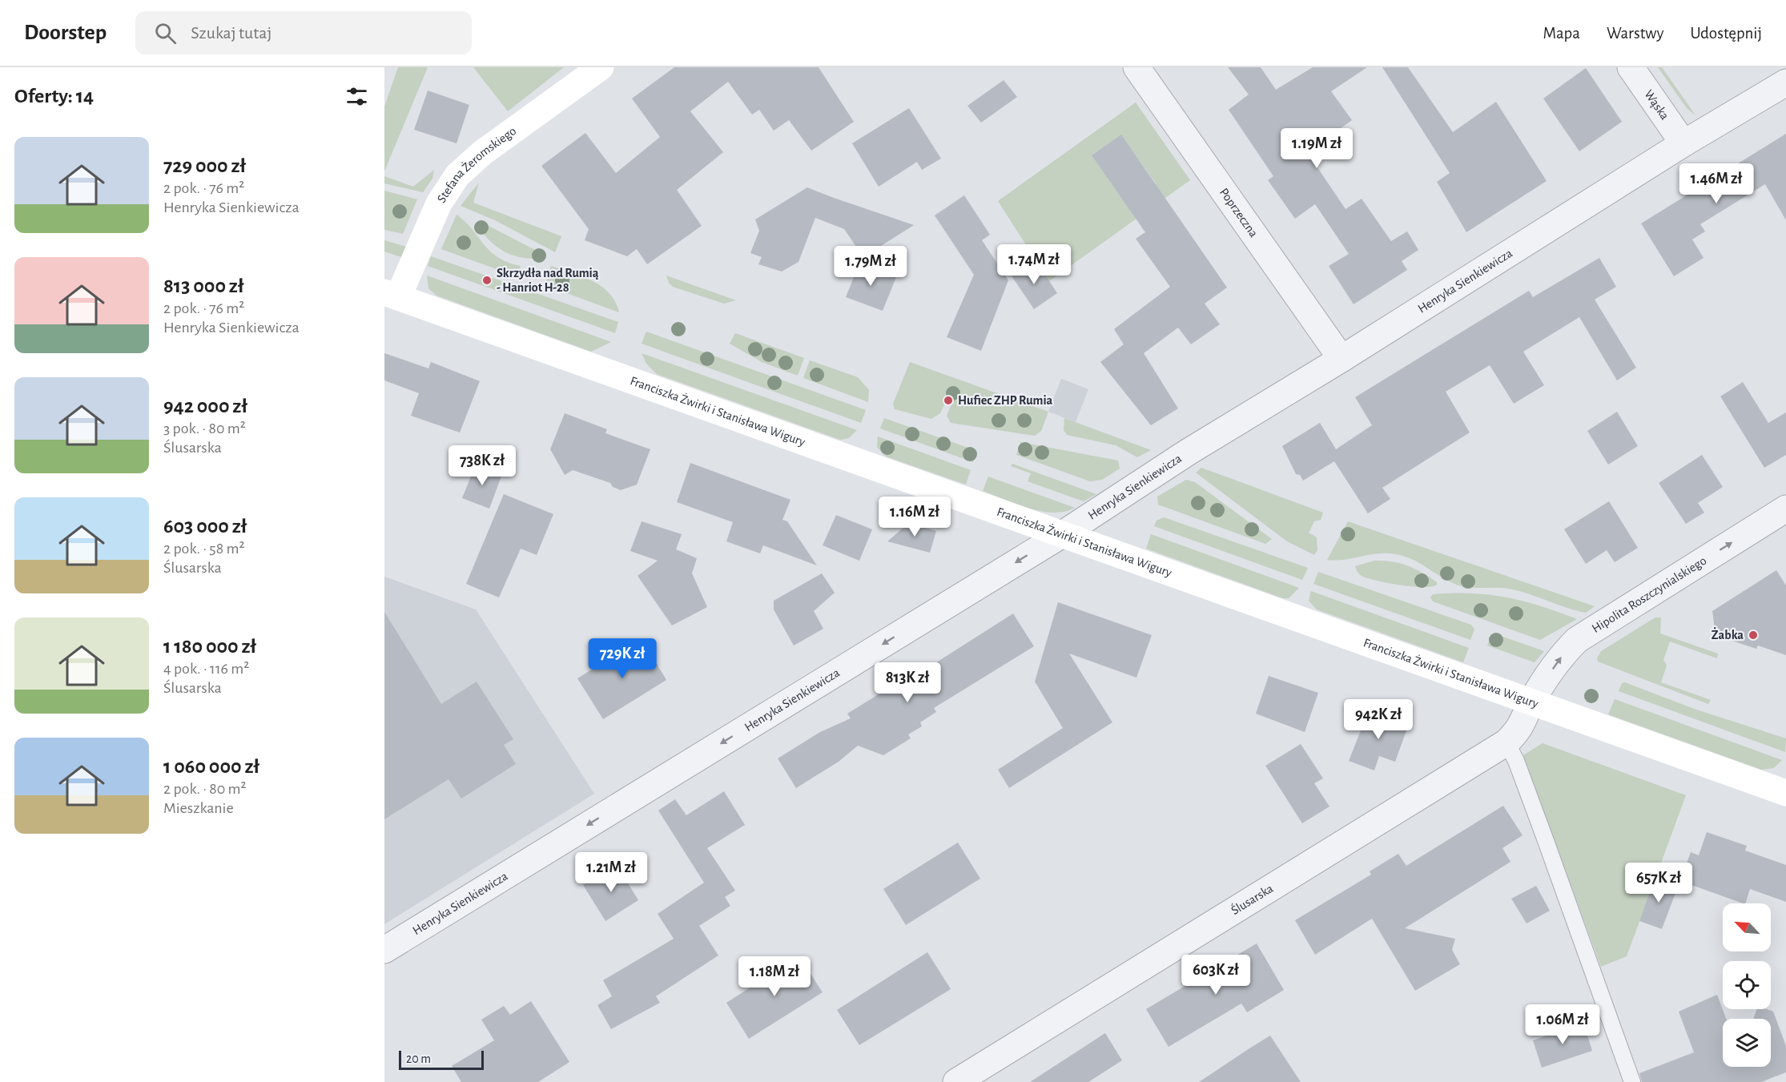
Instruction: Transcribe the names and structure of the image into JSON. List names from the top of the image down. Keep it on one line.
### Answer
{"streets":{"street":["Wąska","Stefana Żeromskiego","Poprzeczna","Henryka Sienkiewicza","Franciszka Żwirki i Stanisława Wigury","Hipolita Roszczynialskiego","Ślusarska"]},"crossings":[["Wąska","Henryka Sienkiewicza"],["Stefana Żeromskiego","Franciszka Żwirki i Stanisława Wigury"],["Poprzeczna","Henryka Sienkiewicza"],["Henryka Sienkiewicza","Franciszka Żwirki i Stanisława Wigury"],["Franciszka Żwirki i Stanisława Wigury","Hipolita Roszczynialskiego"],["Franciszka Żwirki i Stanisława Wigury","Ślusarska"],["Hipolita Roszczynialskiego","Ślusarska"]],"one_way":["Henryka Sienkiewicza","Hipolita Roszczynialskiego"],"places":["Skrzydła nad Rumią - Hanriot H-28","Hufiec ZHP Rumia","Żabka"],"scale_bar":"20 m","north":"top left","page":{"header":"Doorstep","search":"Szukaj tutaj","nav":["Mapa","Warstwy","Udostępnij"],"heading":"Oferty: 14","list":[{"name":"729 000 zł","note":"2 pok. · 76 m² · Henryka Sienkiewicza"},{"name":"813 000 zł","note":"2 pok. · 76 m² · Henryka Sienkiewicza"},{"name":"942 000 zł","note":"3 pok. · 80 m² · Ślusarska"},{"name":"603 000 zł","note":"2 pok. · 58 m² · Ślusarska"},{"name":"1 180 000 zł","note":"4 pok. · 116 m² · Ślusarska"},{"name":"1 060 000 zł","note":"2 pok. · 80 m² · Mieszkanie"}],"price":["1.19M zł","1.46M zł","1.74M zł","1.79M zł","738K zł","1.16M zł","729K zł","813K zł","942K zł","1.21M zł","657K zł","603K zł","1.18M zł","1.06M zł"],"scale":"20 m"}}
